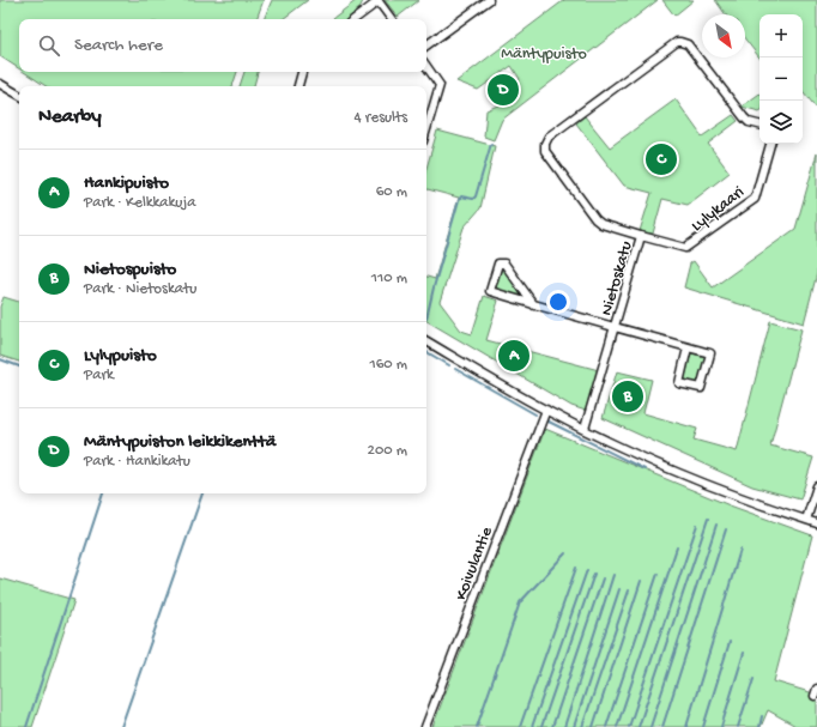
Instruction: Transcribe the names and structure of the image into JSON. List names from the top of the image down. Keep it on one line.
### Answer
{"streets":{"street":["Lylykaari","Nietoskatu","Koivulantie"]},"crossings":[["Lylykaari","Nietoskatu"]],"parks":["Mäntypuisto"],"north":"bottom right","page":{"map_buttons":["+","−"],"search":"Search here","pins":["D","C","A","B"],"heading":["Nearby","4 results"],"list":[{"mark":"A","name":"Hankipuisto","note":"Park · Kelkkakuja","value":"60 m"},{"mark":"B","name":"Nietospuisto","note":"Park · Nietoskatu","value":"110 m"},{"mark":"C","name":"Lylypuisto","note":"Park","value":"160 m"},{"mark":"D","name":"Mäntypuiston leikkikenttä","note":"Park · Hankikatu","value":"200 m"}]}}
